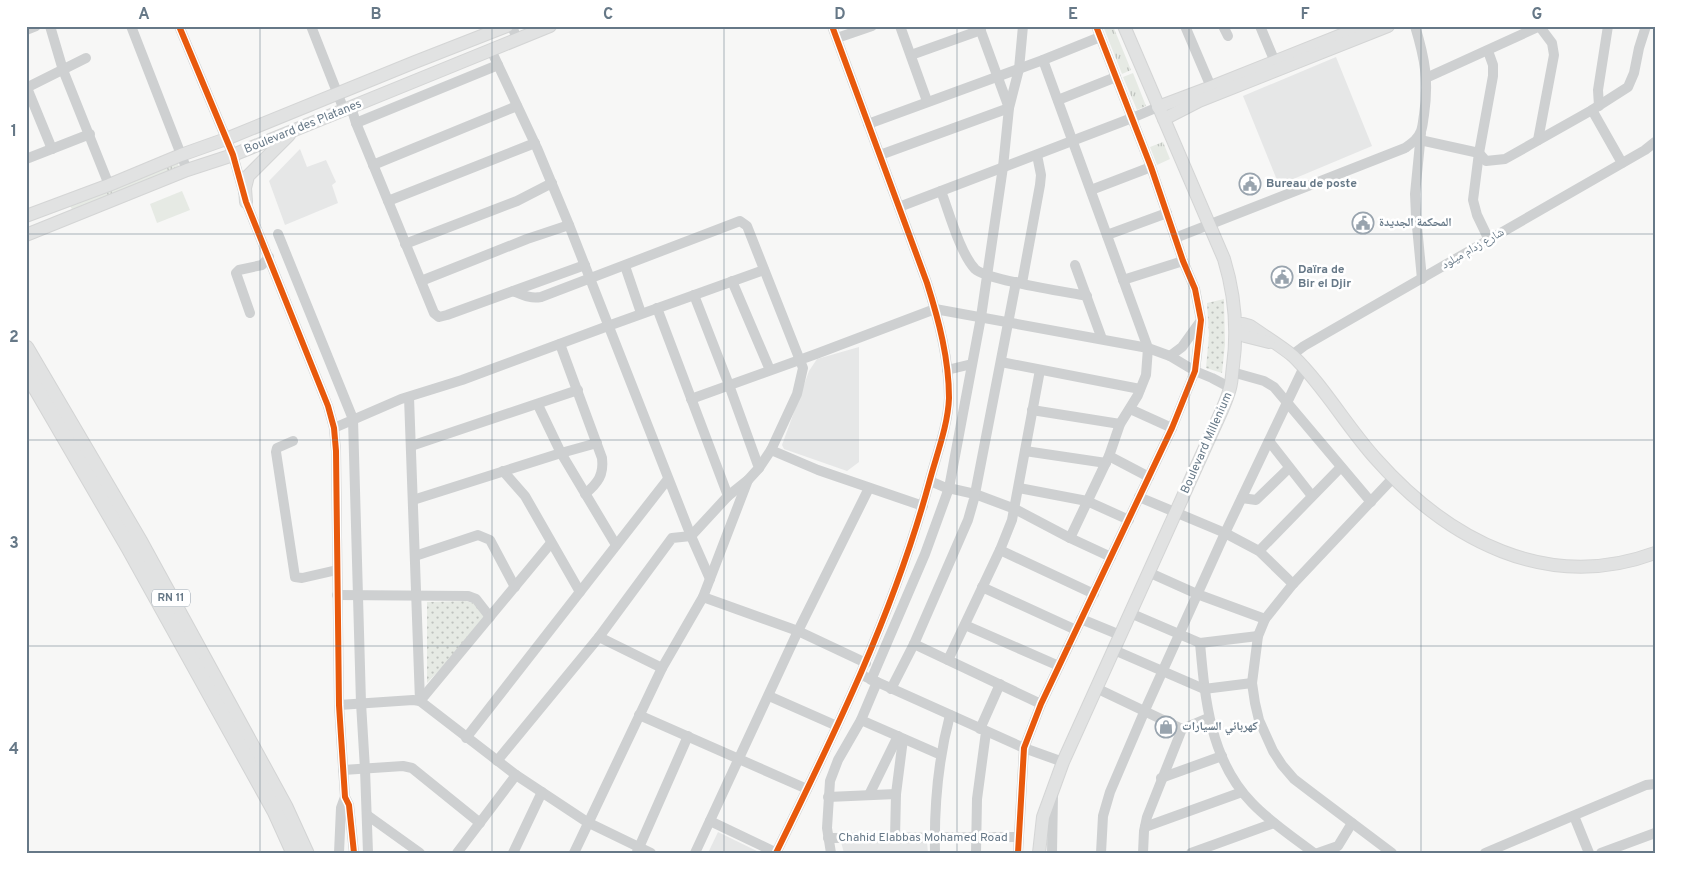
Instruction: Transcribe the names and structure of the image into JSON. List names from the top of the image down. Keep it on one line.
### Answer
{"streets":{"highway":["RN 11"],"main road":["Boulevard des Platanes","Boulevard Millenium"],"street":["شارع زدام ميلود","Chahid Elabbas Mohamed Road"]},"places":{"public building":["Bureau de poste","المحكمة الجديدة","Daïra de Bir el Djir"],"shop":["كهربائي السيارات"]},"grid":{"columns":["A","B","C","D","E","F","G"],"rows":["1","2","3","4"]}}
